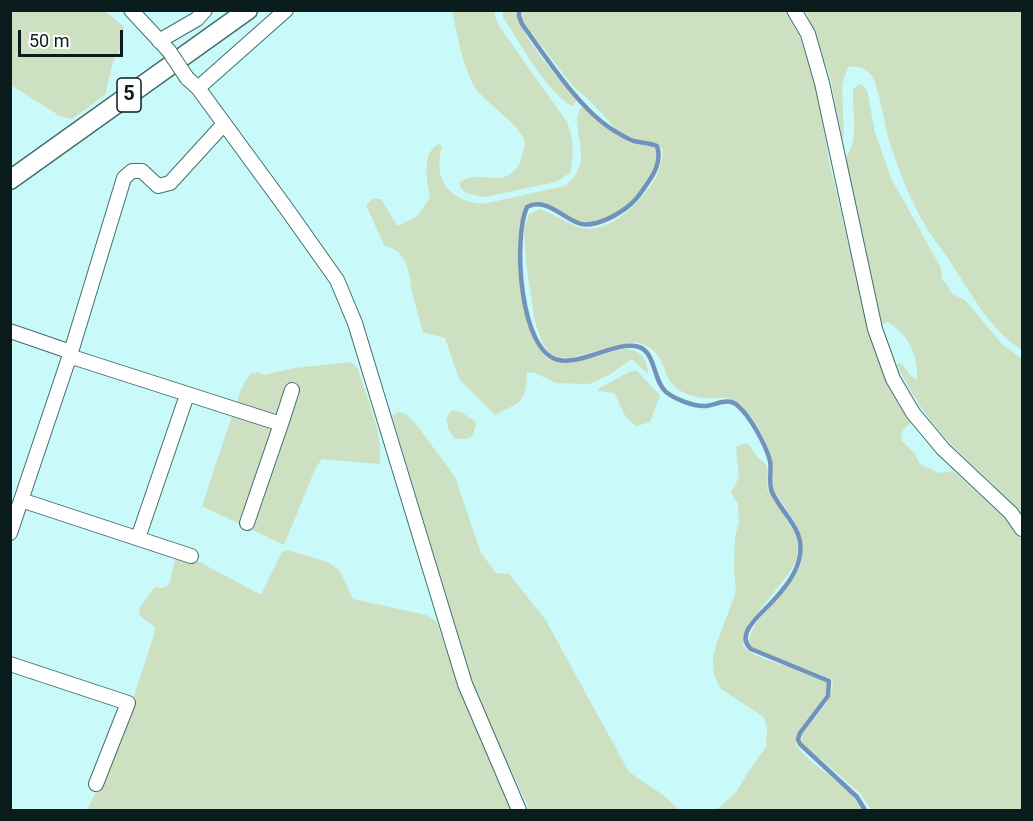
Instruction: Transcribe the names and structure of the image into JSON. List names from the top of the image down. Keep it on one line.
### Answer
{"streets":{"main road":["5"]},"scale_bar":"50 m"}
